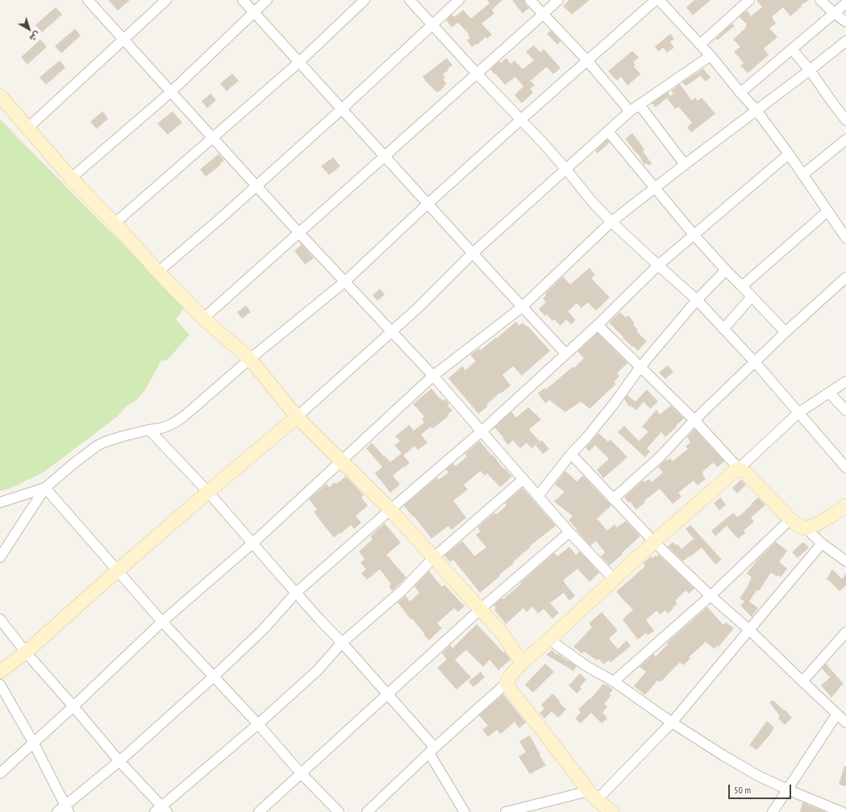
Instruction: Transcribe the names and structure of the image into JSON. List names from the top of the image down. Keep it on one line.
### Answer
{"scale_bar":"50 m","north":"bottom right"}
